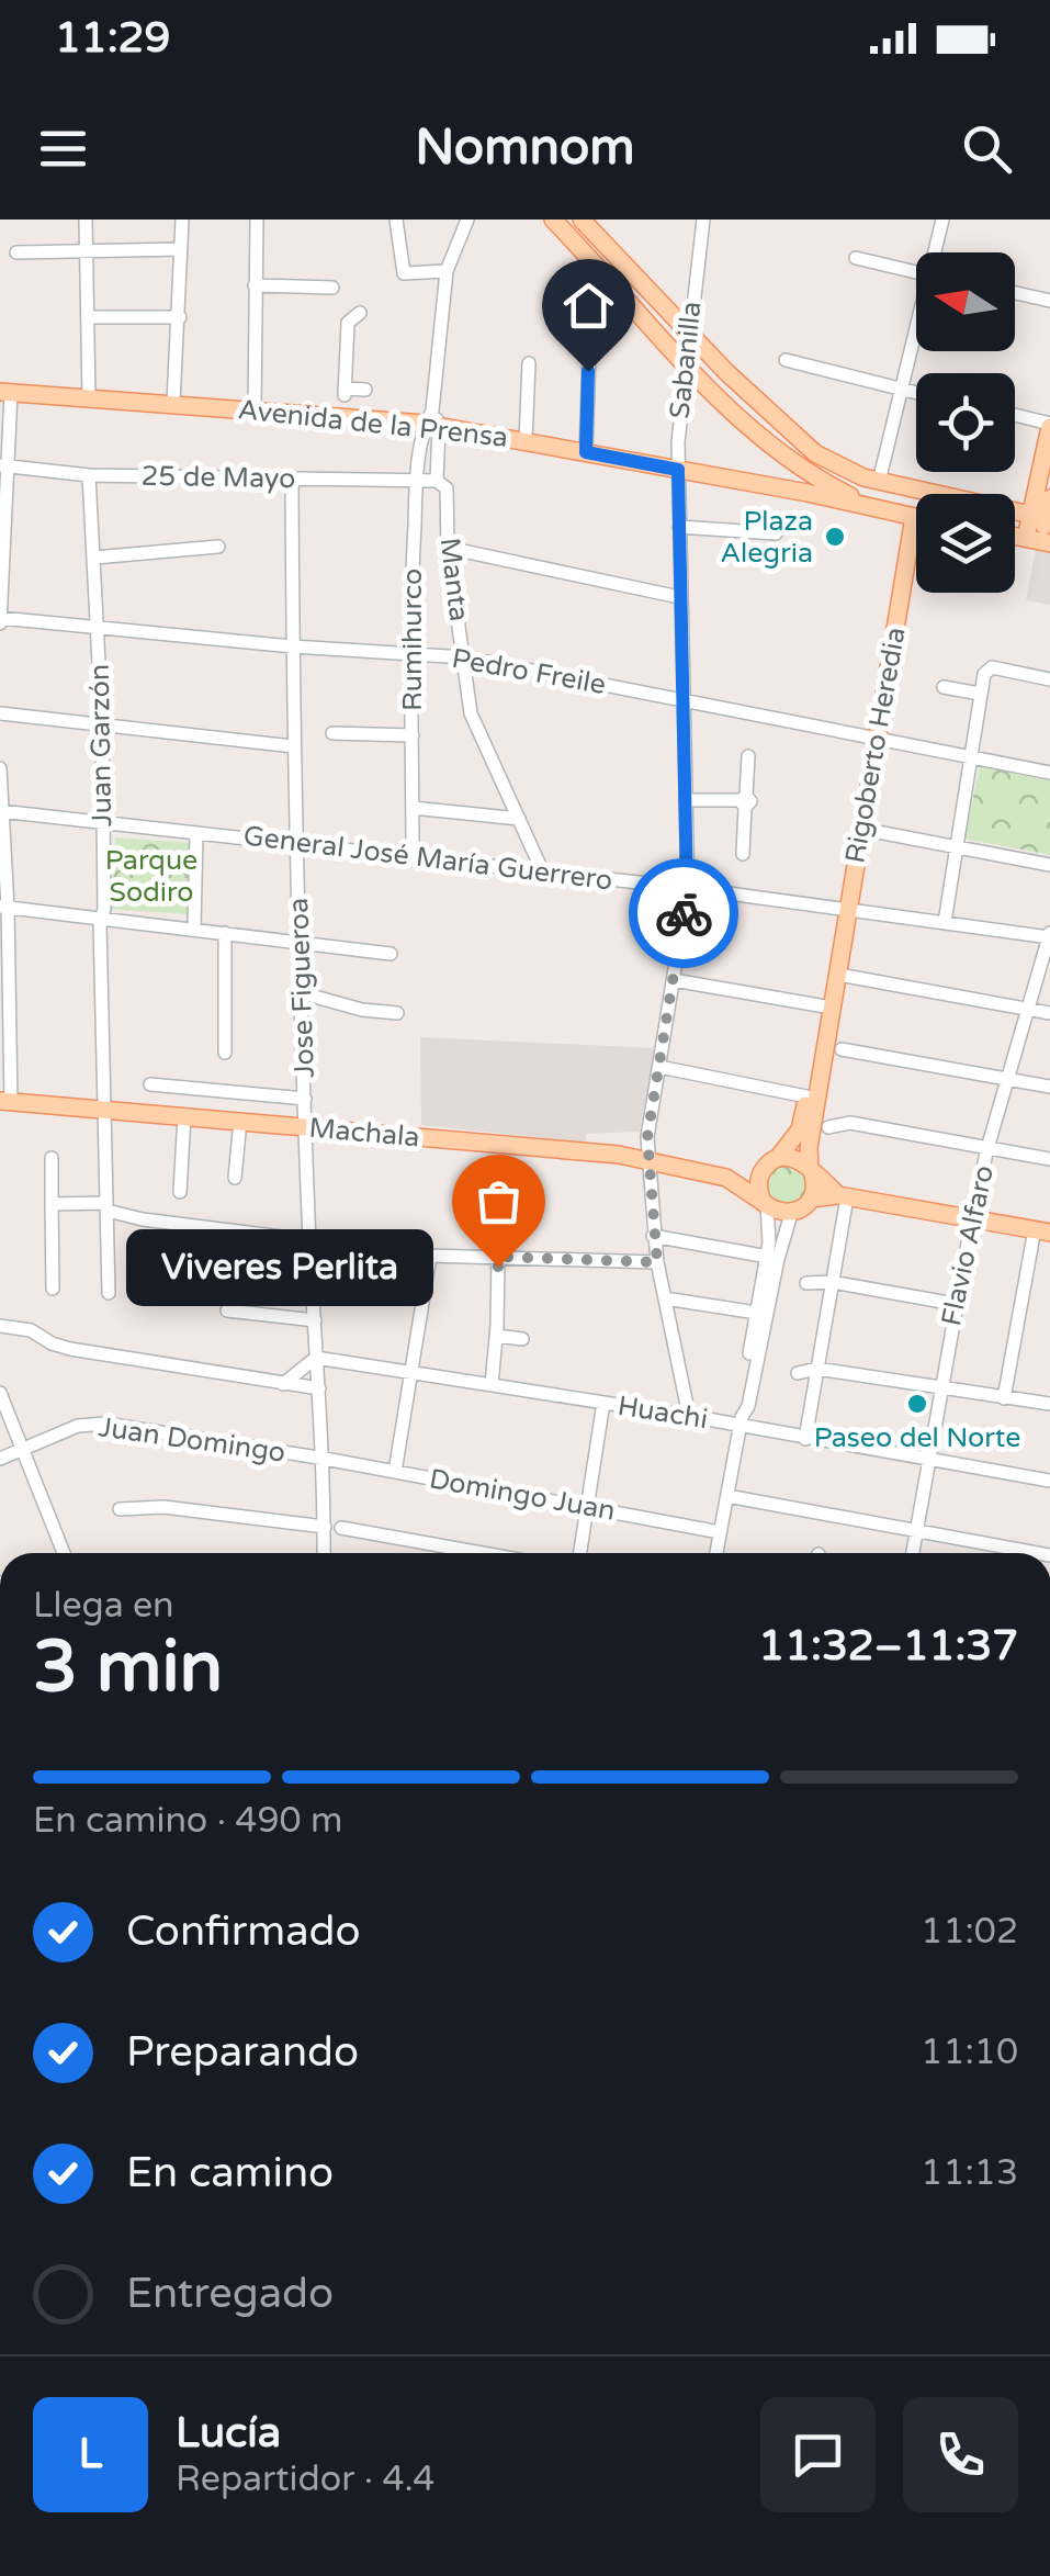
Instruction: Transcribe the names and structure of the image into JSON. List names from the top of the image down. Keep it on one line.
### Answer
{"streets":{"main road":["Avenida de la Prensa","Rigoberto Heredia","Machala"],"street":["Sabanilla","25 de Mayo","Manta","Rumihurco","Pedro Freile","Juan Garzón","General José María Guerrero","Jose Figueroa","Flavio Alfaro","Huachi","Juan Domingo","Domingo Juan"]},"crossings":[["Sabanilla","Avenida de la Prensa"],["Sabanilla","Pedro Freile"],["Sabanilla","General José María Guerrero"],["Sabanilla","Machala"],["Sabanilla","Huachi"],["Avenida de la Prensa","Manta"],["Avenida de la Prensa","Rumihurco"],["Avenida de la Prensa","Rigoberto Heredia"],["25 de Mayo","Manta"],["25 de Mayo","Rumihurco"],["25 de Mayo","Juan Garzón"],["25 de Mayo","Jose Figueroa"],["Manta","Rumihurco"],["Manta","Pedro Freile"],["Manta","General José María Guerrero"],["Rumihurco","Pedro Freile"],["Rumihurco","General José María Guerrero"],["Pedro Freile","Juan Garzón"],["Pedro Freile","Rigoberto Heredia"],["Pedro Freile","Jose Figueroa"],["Juan Garzón","General José María Guerrero"],["Juan Garzón","Machala"],["Rigoberto Heredia","General José María Guerrero"],["Rigoberto Heredia","Machala"],["General José María Guerrero","Jose Figueroa"],["General José María Guerrero","Flavio Alfaro"],["Jose Figueroa","Machala"],["Jose Figueroa","Huachi"],["Jose Figueroa","Juan Domingo"],["Jose Figueroa","Domingo Juan"],["Flavio Alfaro","Huachi"],["Juan Domingo","Domingo Juan"]],"parks":["Parque Sodiro"],"places":["Plaza Alegria","Viveres Perlita","Paseo del Norte"],"north":"left","page":{"status":"11:29","header":"Nomnom","bubble":"Viveres Perlita","heading":["3 min","Llega en","11:32–11:37"],"panel":["Lucía","Repartidor · 4.4"],"bar":"En camino · 490 m","list":[["Confirmado","11:02"],["Preparando","11:10"],["En camino","11:13"],"Entregado"],"round":"L"}}
